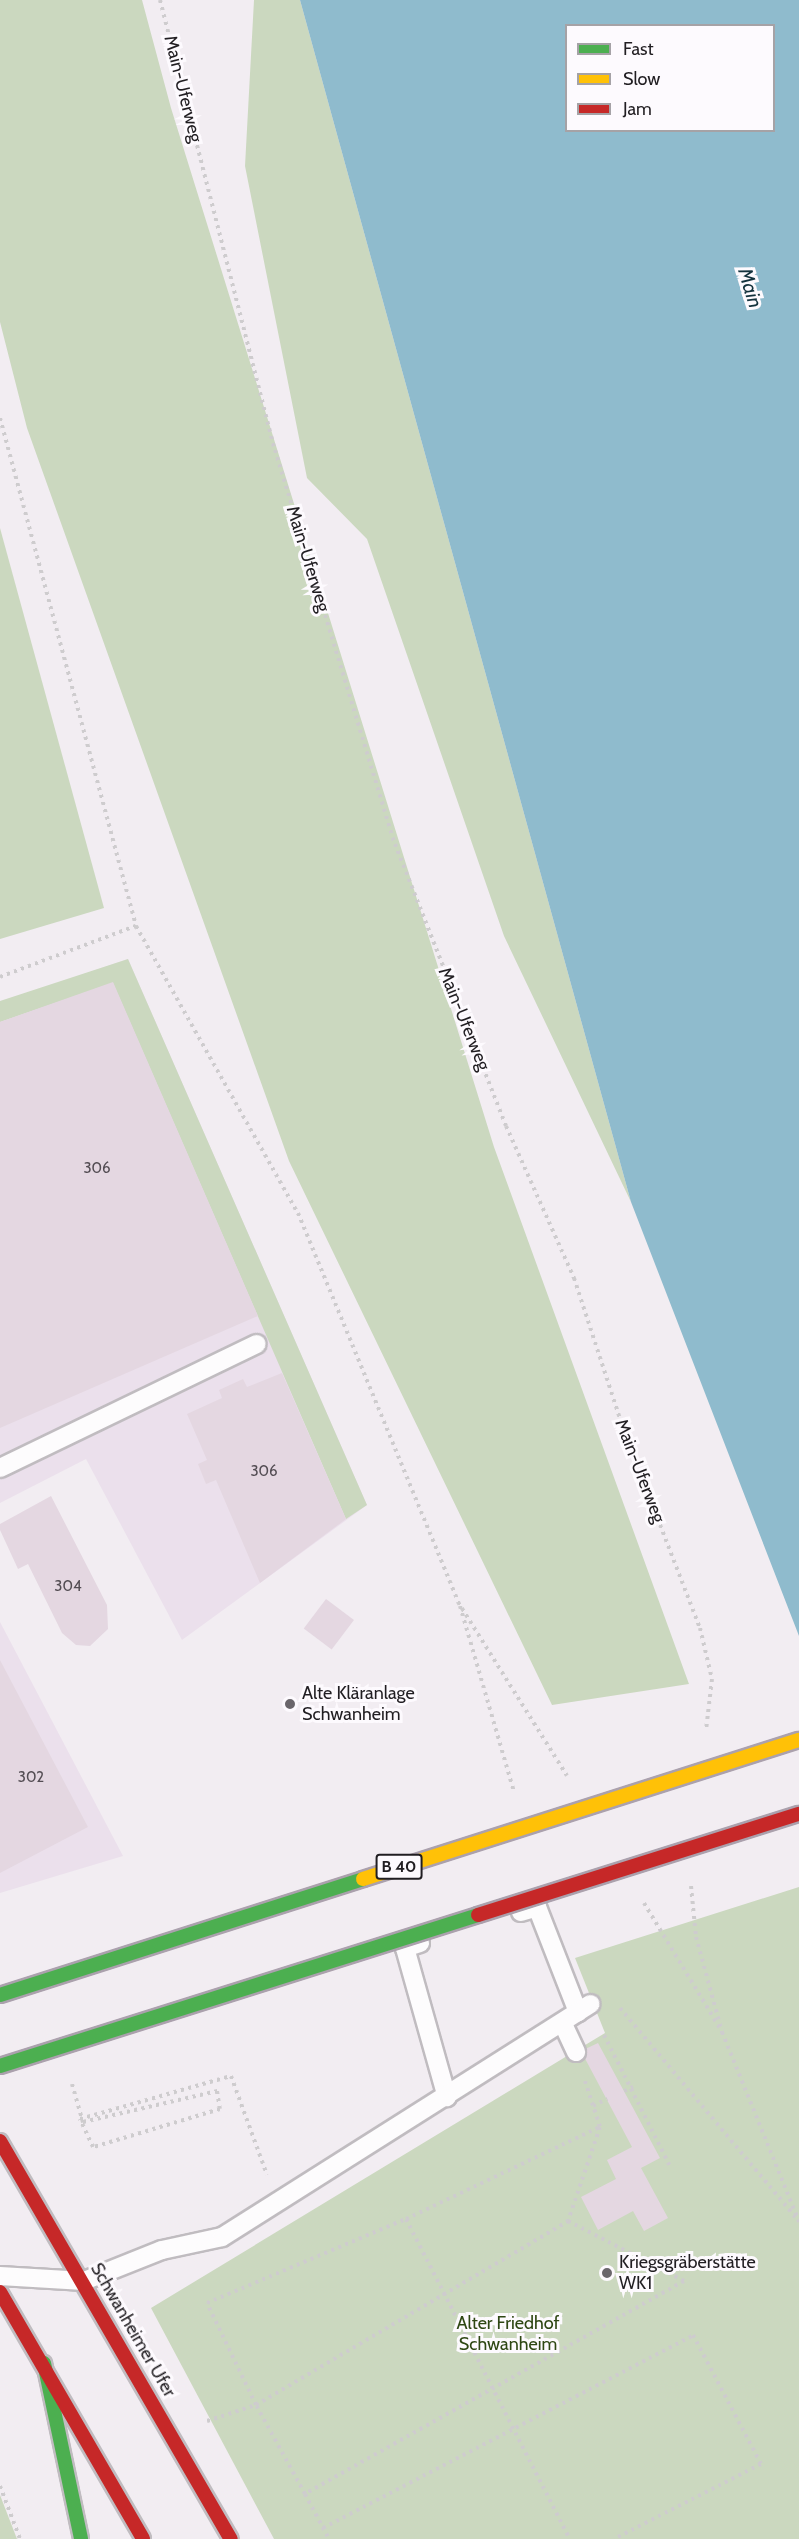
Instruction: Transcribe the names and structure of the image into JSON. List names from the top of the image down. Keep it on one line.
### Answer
{"streets":{"main road":["B 40","Schwanheimer Ufer"],"path":["Main-Uferweg"]},"water":["Main"],"parks":["Alter Friedhof Schwanheim"],"places":["Alte Kläranlage Schwanheim","Kriegsgräberstätte WK1"],"house_numbers":["306","306","304","302"],"legend":["Fast","Slow","Jam"]}
